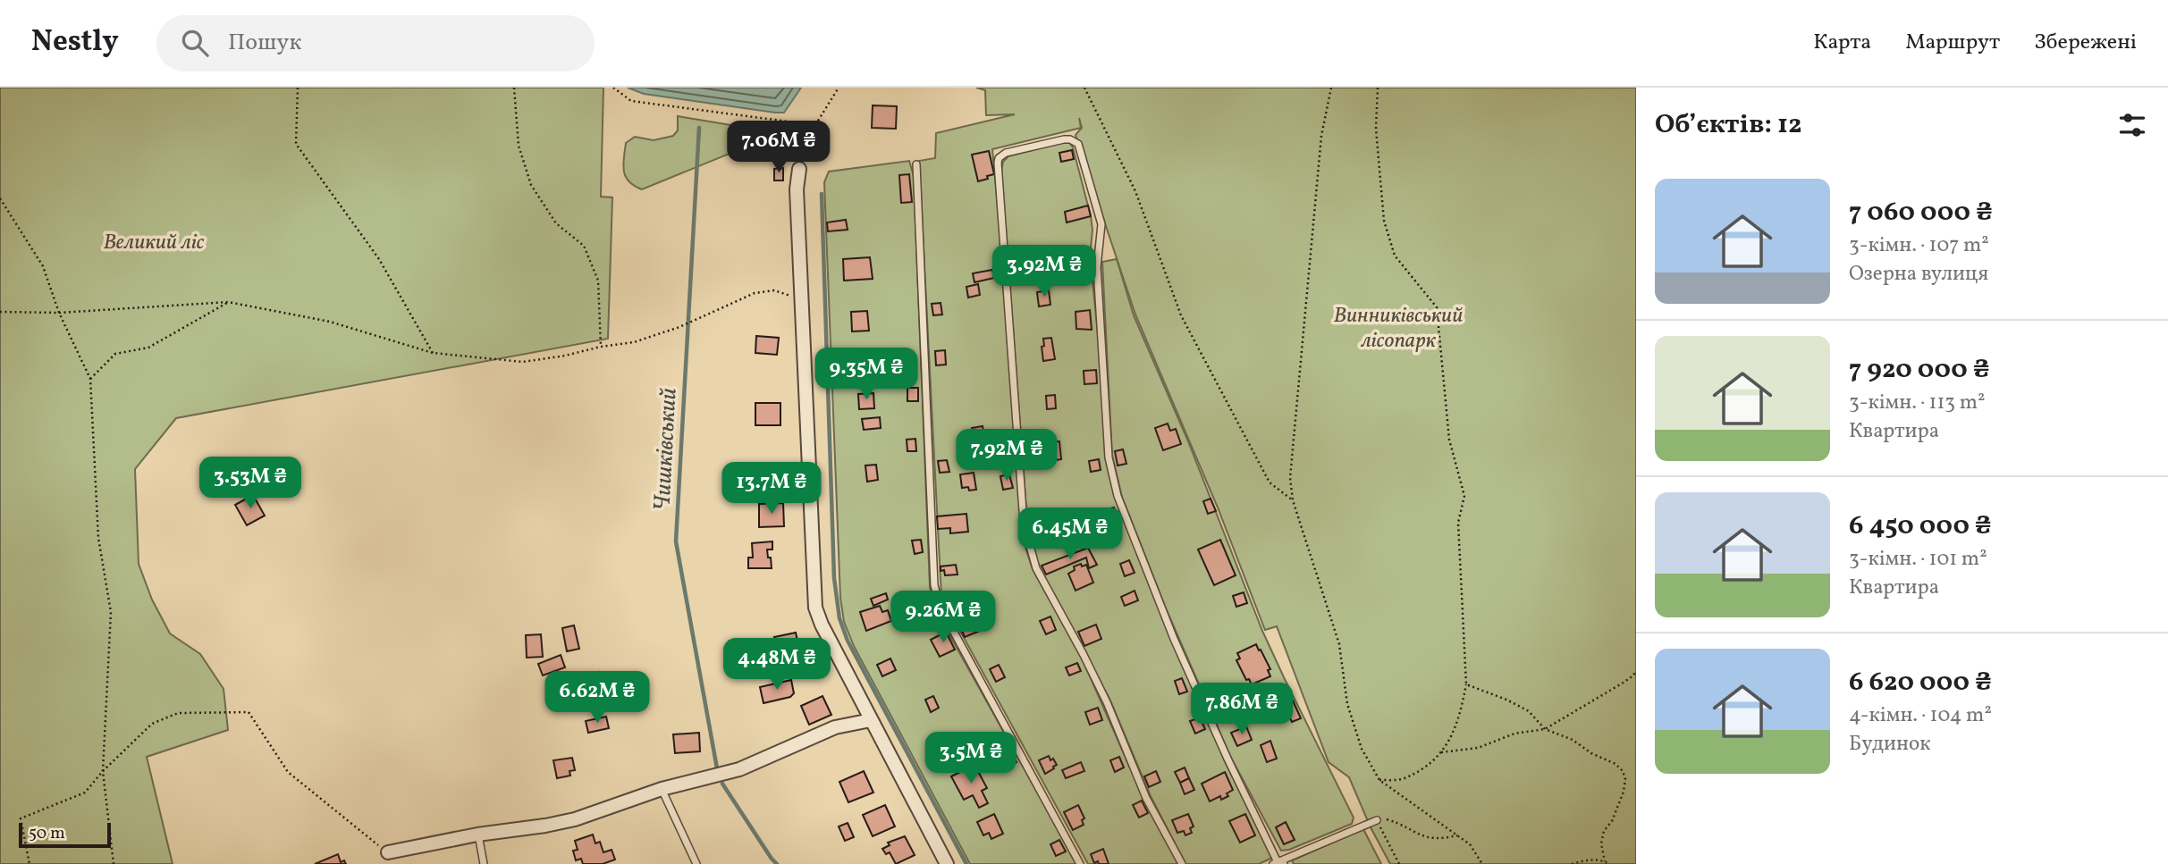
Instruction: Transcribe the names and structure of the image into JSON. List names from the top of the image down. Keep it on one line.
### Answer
{"water":["Чишківський"],"parks":["Великий ліс","Винниківський лісопарк"],"scale_bar":"50 m","page":{"header":"Nestly","search":"Пошук","nav":["Карта","Маршрут","Збережені"],"heading":"Об’єктів: 12","price":["7.06M ₴","3.92M ₴","9.35M ₴","7.92M ₴","3.53M ₴","13.7M ₴","6.45M ₴","9.26M ₴","4.48M ₴","6.62M ₴","7.86M ₴","3.5M ₴"],"list":[{"name":"7 060 000 ₴","note":"3-кімн. · 107 m² · Озерна вулиця"},{"name":"7 920 000 ₴","note":"3-кімн. · 113 m² · Квартира"},{"name":"6 450 000 ₴","note":"3-кімн. · 101 m² · Квартира"},{"name":"6 620 000 ₴","note":"4-кімн. · 104 m² · Будинок"}],"scale":"50 m"}}
